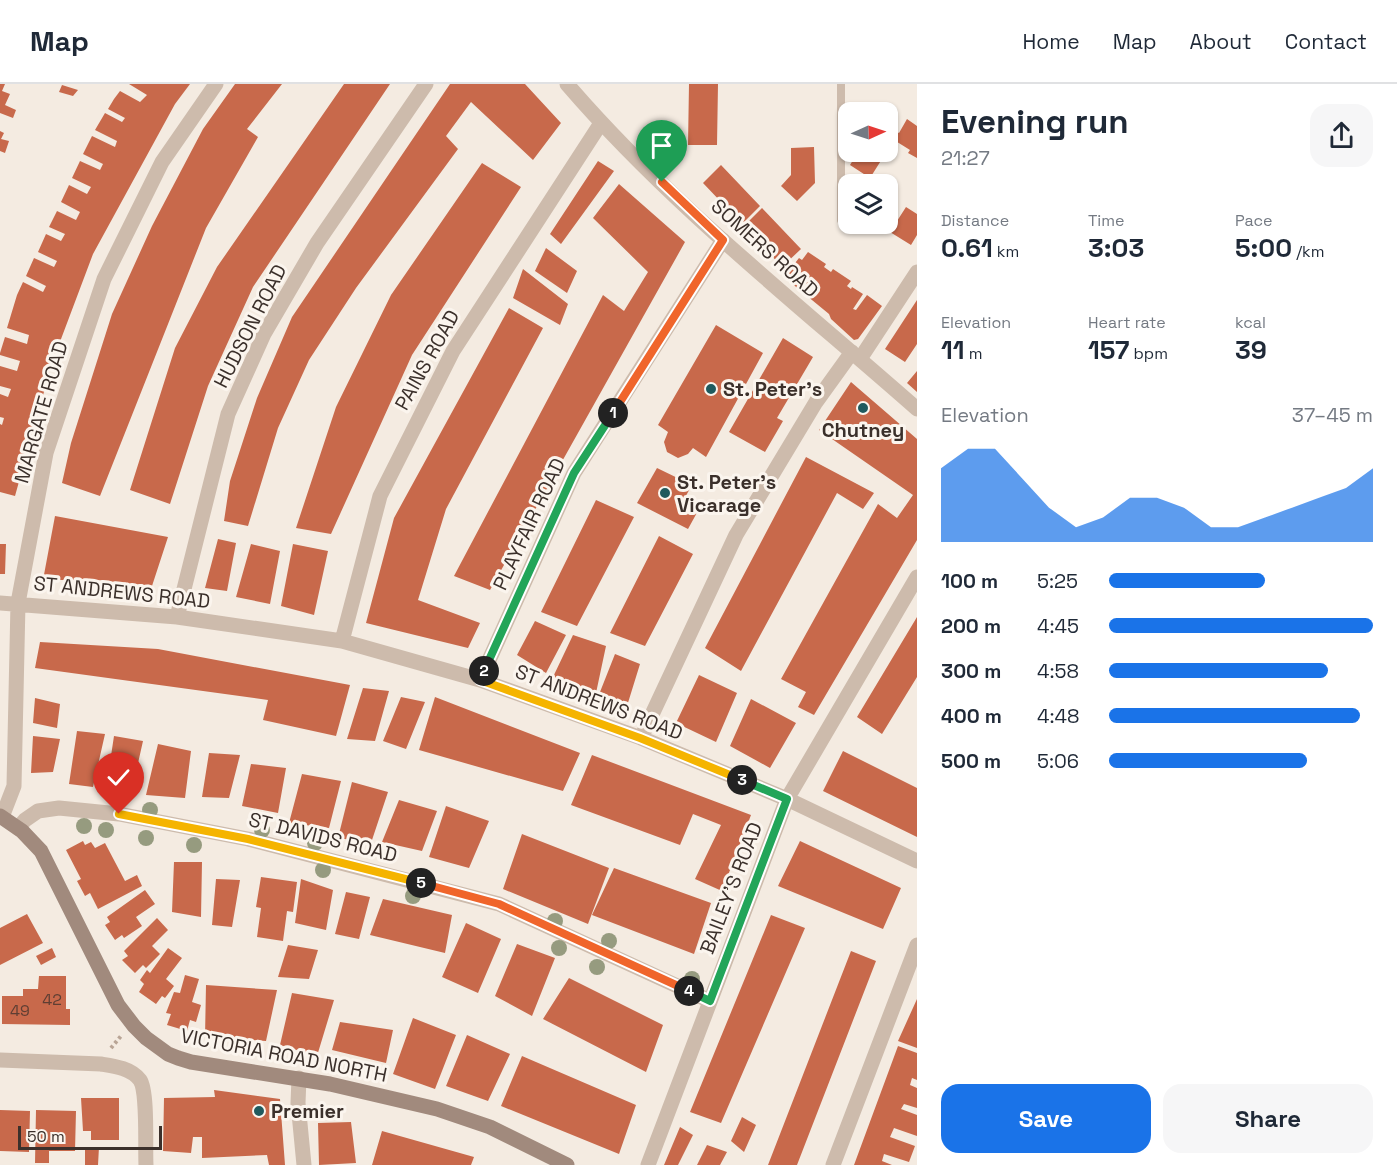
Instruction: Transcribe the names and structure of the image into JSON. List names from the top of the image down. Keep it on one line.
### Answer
{"streets":{"main road":["VICTORIA ROAD NORTH"],"street":["SOMERS ROAD","HUDSON ROAD","PAINS ROAD","MARGATE ROAD","PLAYFAIR ROAD","ST ANDREWS ROAD","ST DAVIDS ROAD","BAILEY'S ROAD"]},"crossings":[["SOMERS ROAD","PAINS ROAD"],["SOMERS ROAD","PLAYFAIR ROAD"],["HUDSON ROAD","ST ANDREWS ROAD"],["PAINS ROAD","ST ANDREWS ROAD"],["MARGATE ROAD","ST ANDREWS ROAD"],["MARGATE ROAD","VICTORIA ROAD NORTH"],["PLAYFAIR ROAD","ST ANDREWS ROAD"],["ST ANDREWS ROAD","BAILEY'S ROAD"],["ST DAVIDS ROAD","BAILEY'S ROAD"],["ST DAVIDS ROAD","VICTORIA ROAD NORTH"]],"places":["St. Peter's","Chutney","St. Peter's Vicarage","Premier"],"house_numbers":["42","49"],"scale_bar":"50 m","north":"right","page":{"header":"Map","nav":["Home","Map","About","Contact"],"heading":["Evening run","21:27"],"stats":[["Distance","0.61 km"],["Time","3:03"],["Pace","5:00 /km"],["Elevation","11 m"],["Heart rate","157 bpm"],["kcal","39"]],"chart":["Elevation","37–45 m"],"pins":["1","2","3","5","4"],"list":[{"name":"100 m","note":"5:25"},{"name":"200 m","note":"4:45"},{"name":"300 m","note":"4:58"},{"name":"400 m","note":"4:48"},{"name":"500 m","note":"5:06"}],"buttons":["Save","Share"],"scale":"50 m"}}
